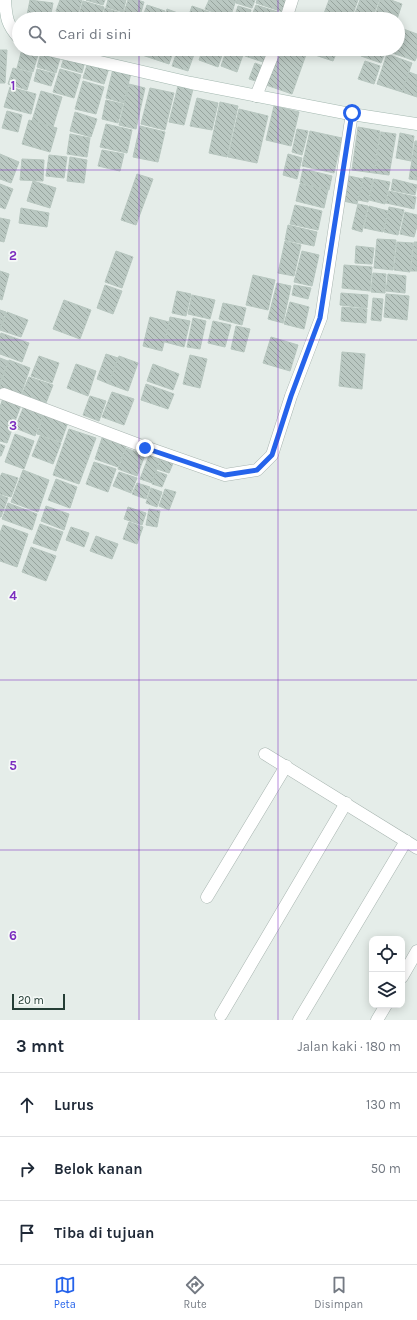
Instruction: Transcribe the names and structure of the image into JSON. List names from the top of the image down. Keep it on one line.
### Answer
{"scale_bar":"20 m","page":{"search":"Cari di sini","scale":"20 m","heading":["3 mnt","Jalan kaki · 180 m"],"list":[["Lurus","130 m"],["Belok kanan","50 m"],"Tiba di tujuan"],"nav":["Peta","Rute","Disimpan"]},"grid":{"rows":["1","2","3","4","5","6"]}}
